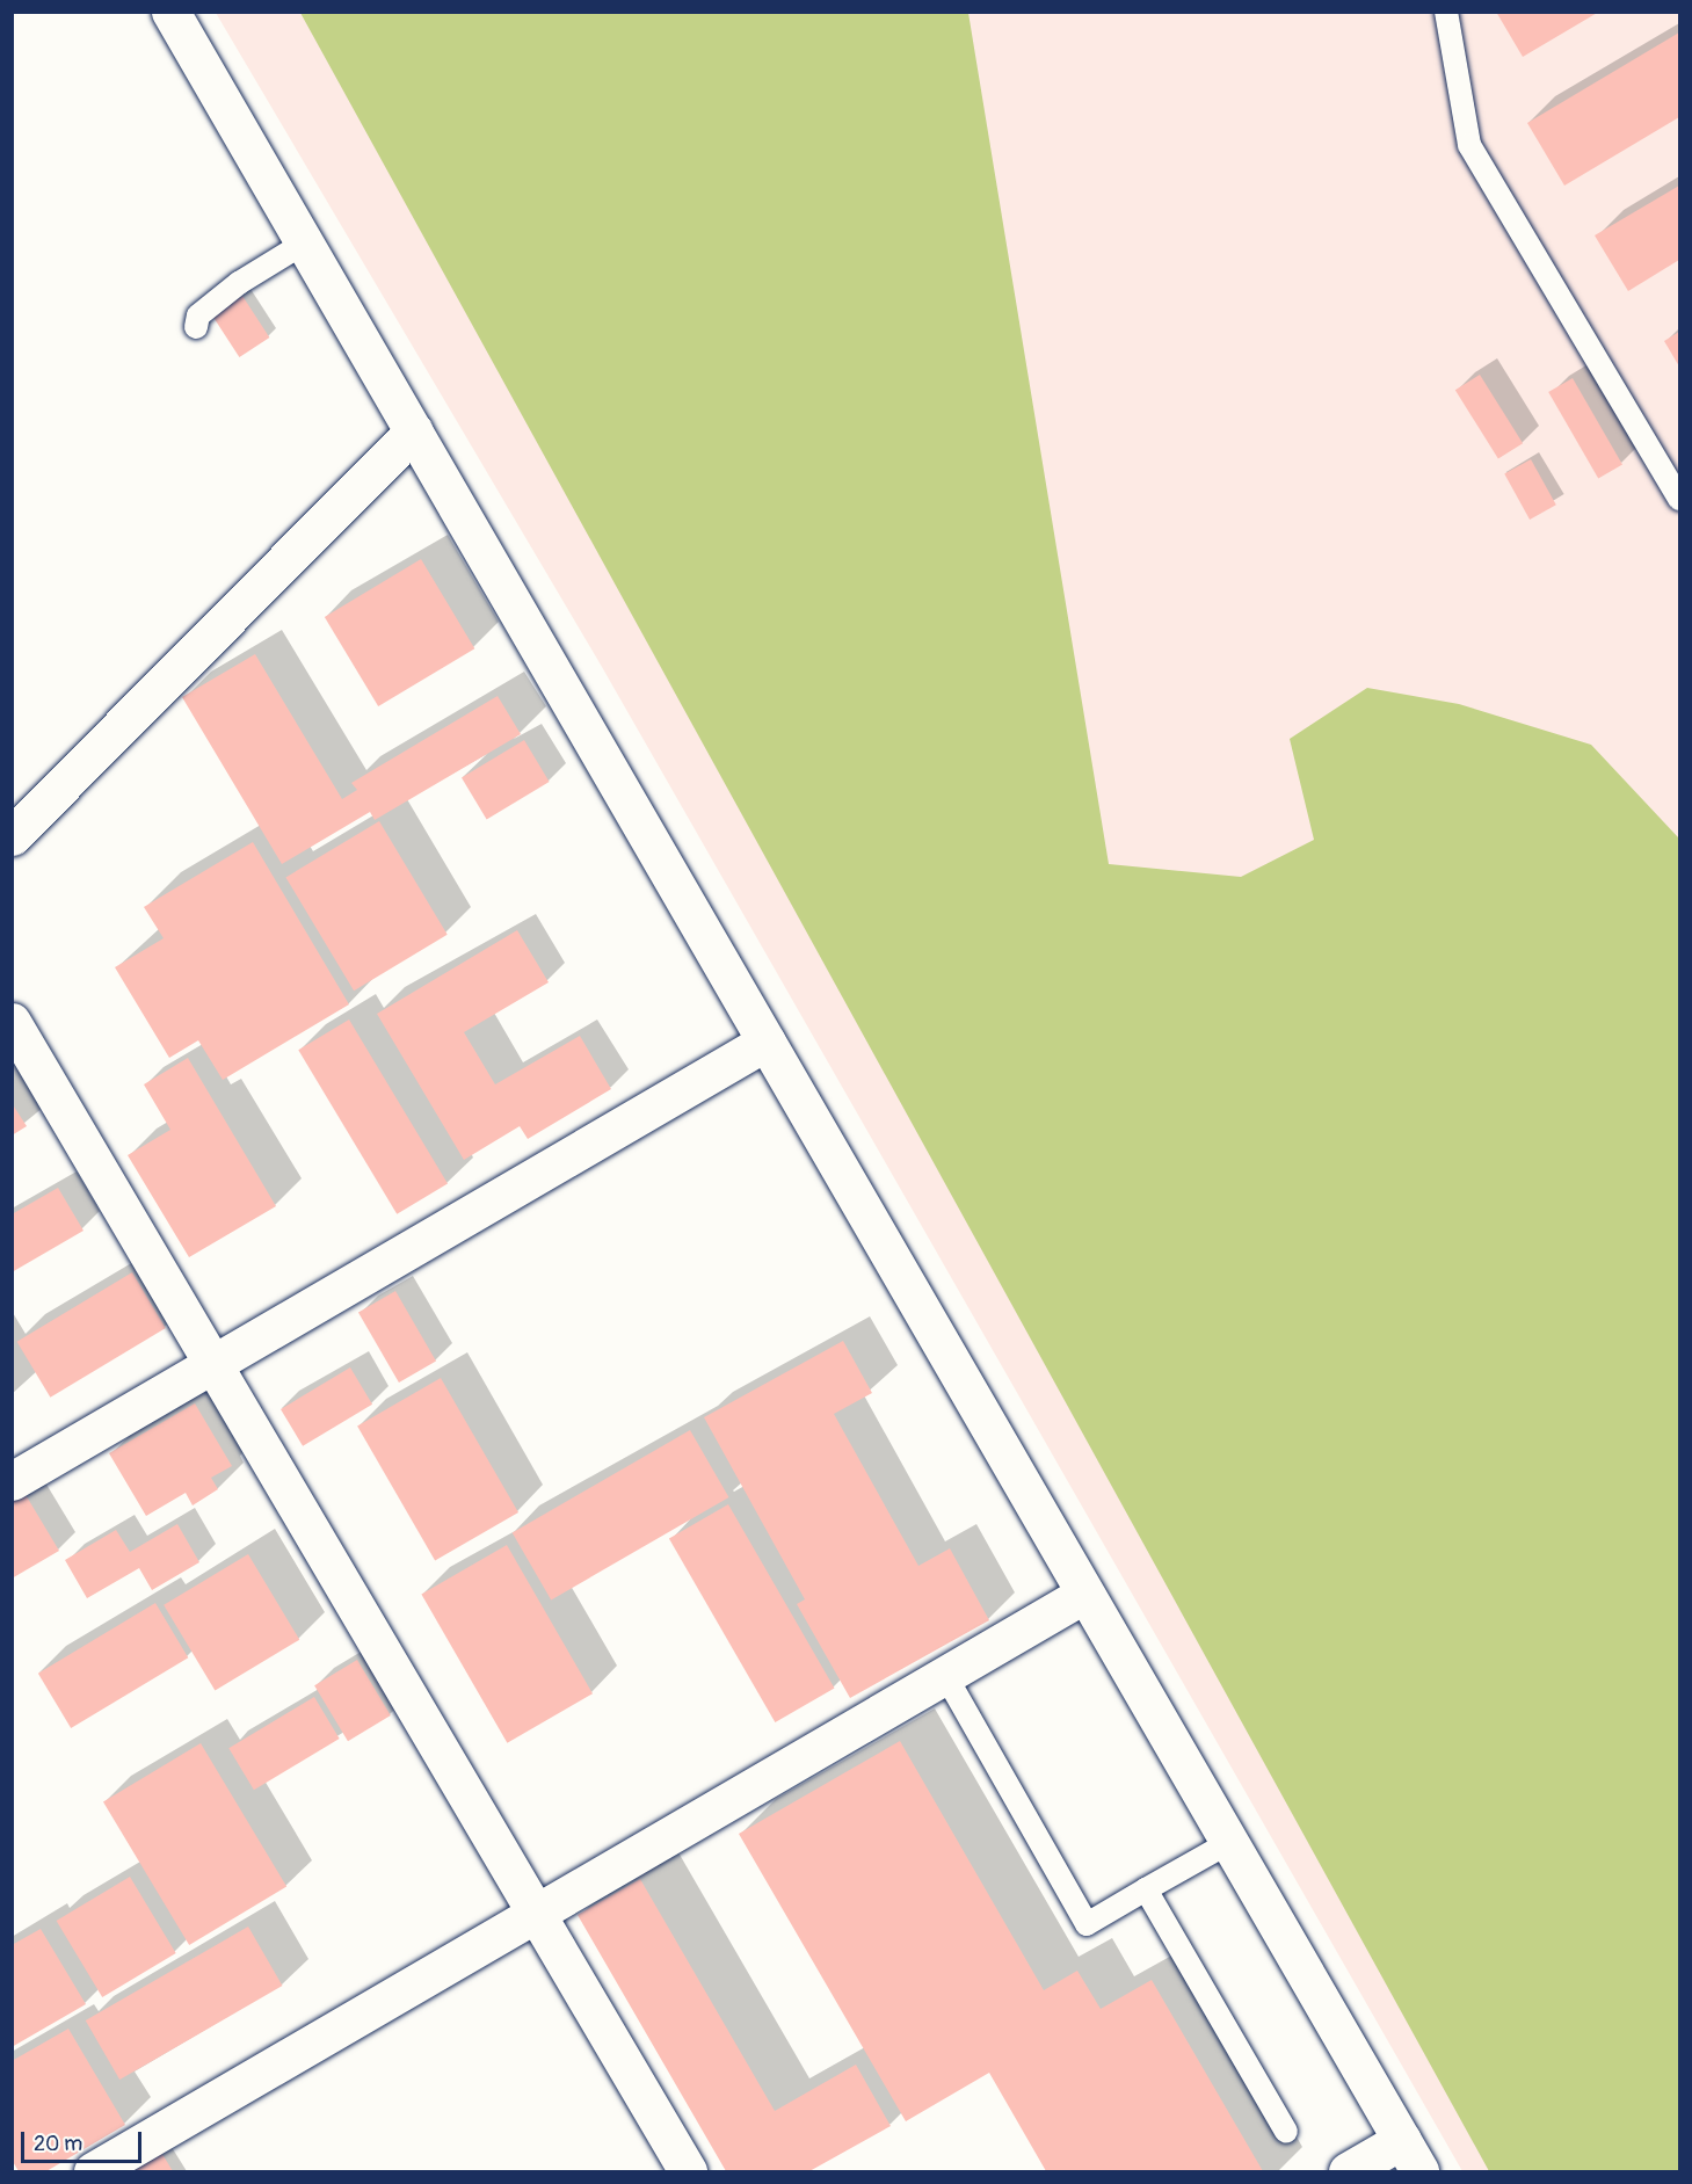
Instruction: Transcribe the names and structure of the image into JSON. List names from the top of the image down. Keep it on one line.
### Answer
{"scale_bar":"20 m"}
